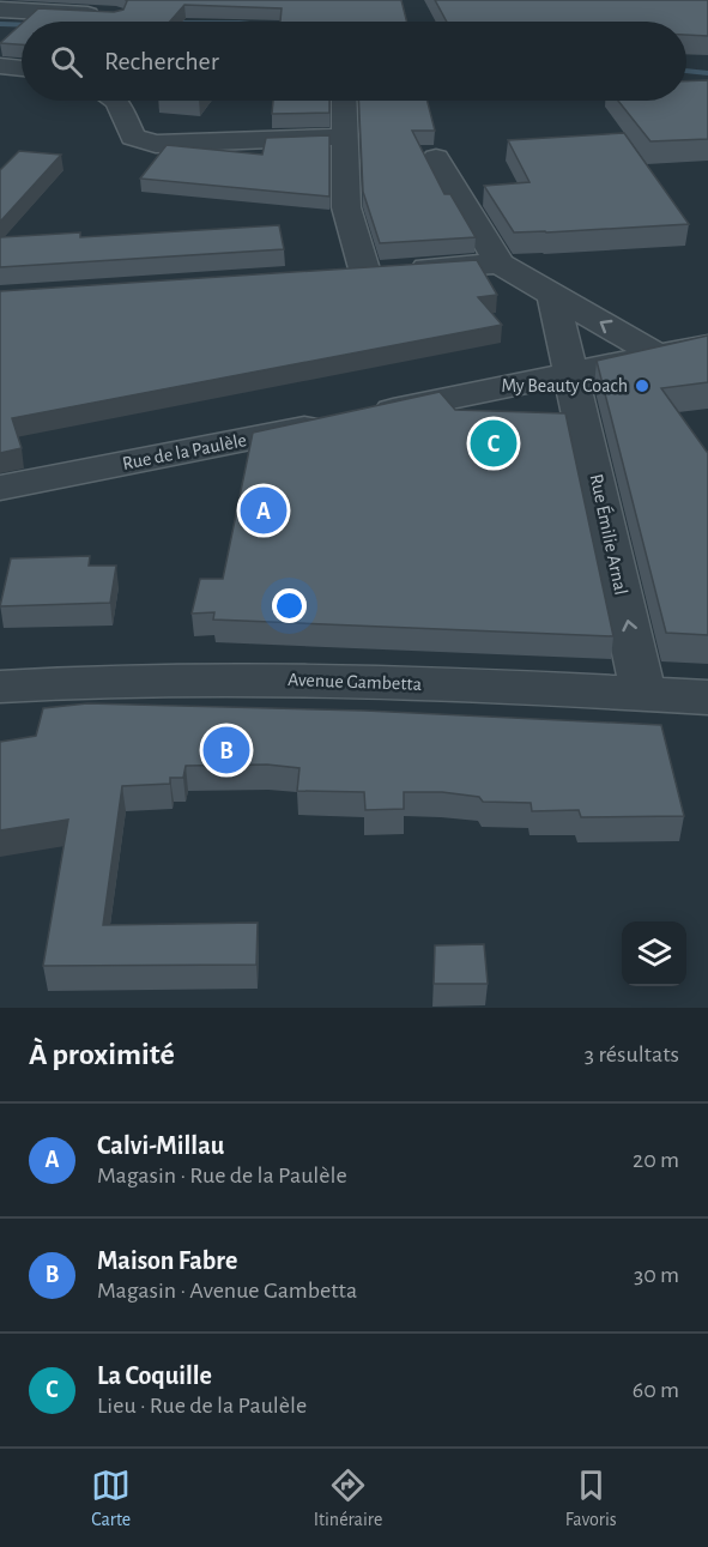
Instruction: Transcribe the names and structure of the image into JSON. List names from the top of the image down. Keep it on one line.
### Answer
{"streets":{"street":["Rue de la Paulèle","Rue Émilie Arnal","Avenue Gambetta"]},"crossings":[["Rue de la Paulèle","Rue Émilie Arnal"],["Rue Émilie Arnal","Avenue Gambetta"]],"one_way":["Rue Émilie Arnal"],"places":["My Beauty Coach"],"page":{"search":"Rechercher","pins":["C","A","B"],"heading":["À proximité","3 résultats"],"list":[{"mark":"A","name":"Calvi-Millau","note":"Magasin · Rue de la Paulèle","value":"20 m"},{"mark":"B","name":"Maison Fabre","note":"Magasin · Avenue Gambetta","value":"30 m"},{"mark":"C","name":"La Coquille","note":"Lieu · Rue de la Paulèle","value":"60 m"}],"nav":["Carte","Itinéraire","Favoris"]}}
